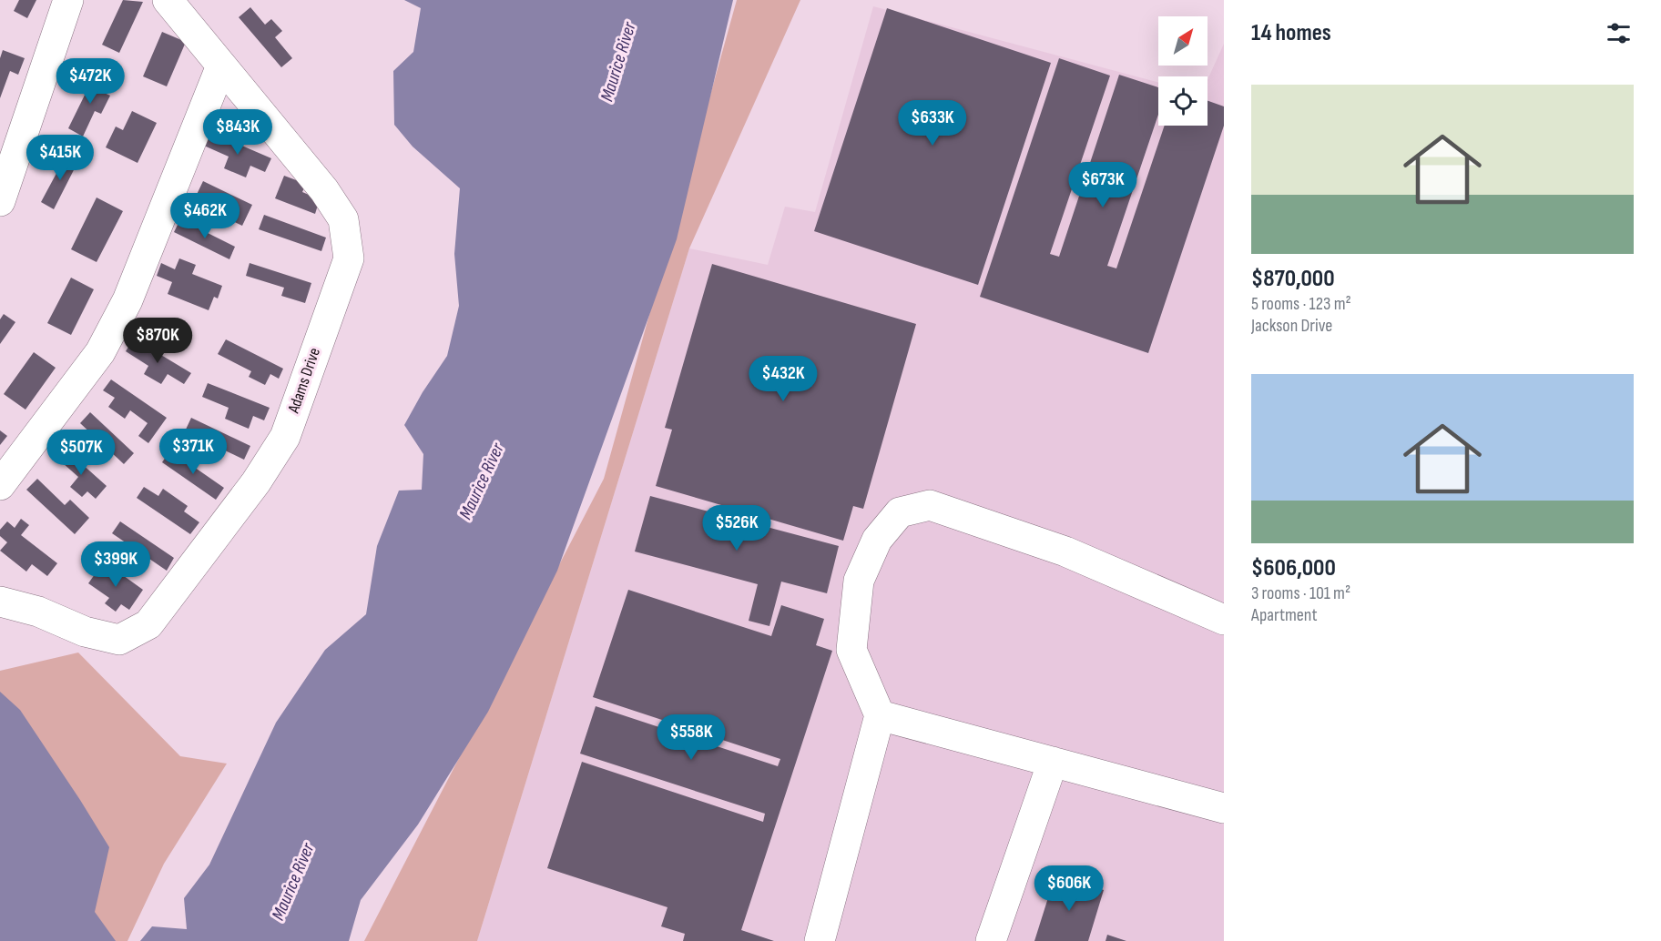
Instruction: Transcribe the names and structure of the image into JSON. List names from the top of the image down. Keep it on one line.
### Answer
{"streets":{"street":["Adams Drive"]},"water":["Maurice River"],"north":"top right","page":{"heading":"14 homes","price":["$472K","$633K","$843K","$415K","$673K","$462K","$870K","$432K","$371K","$507K","$526K","$399K","$558K","$606K"],"list":[{"name":"$870,000","note":"5 rooms · 123 m² · Jackson Drive"},{"name":"$606,000","note":"3 rooms · 101 m² · Apartment"}]}}
